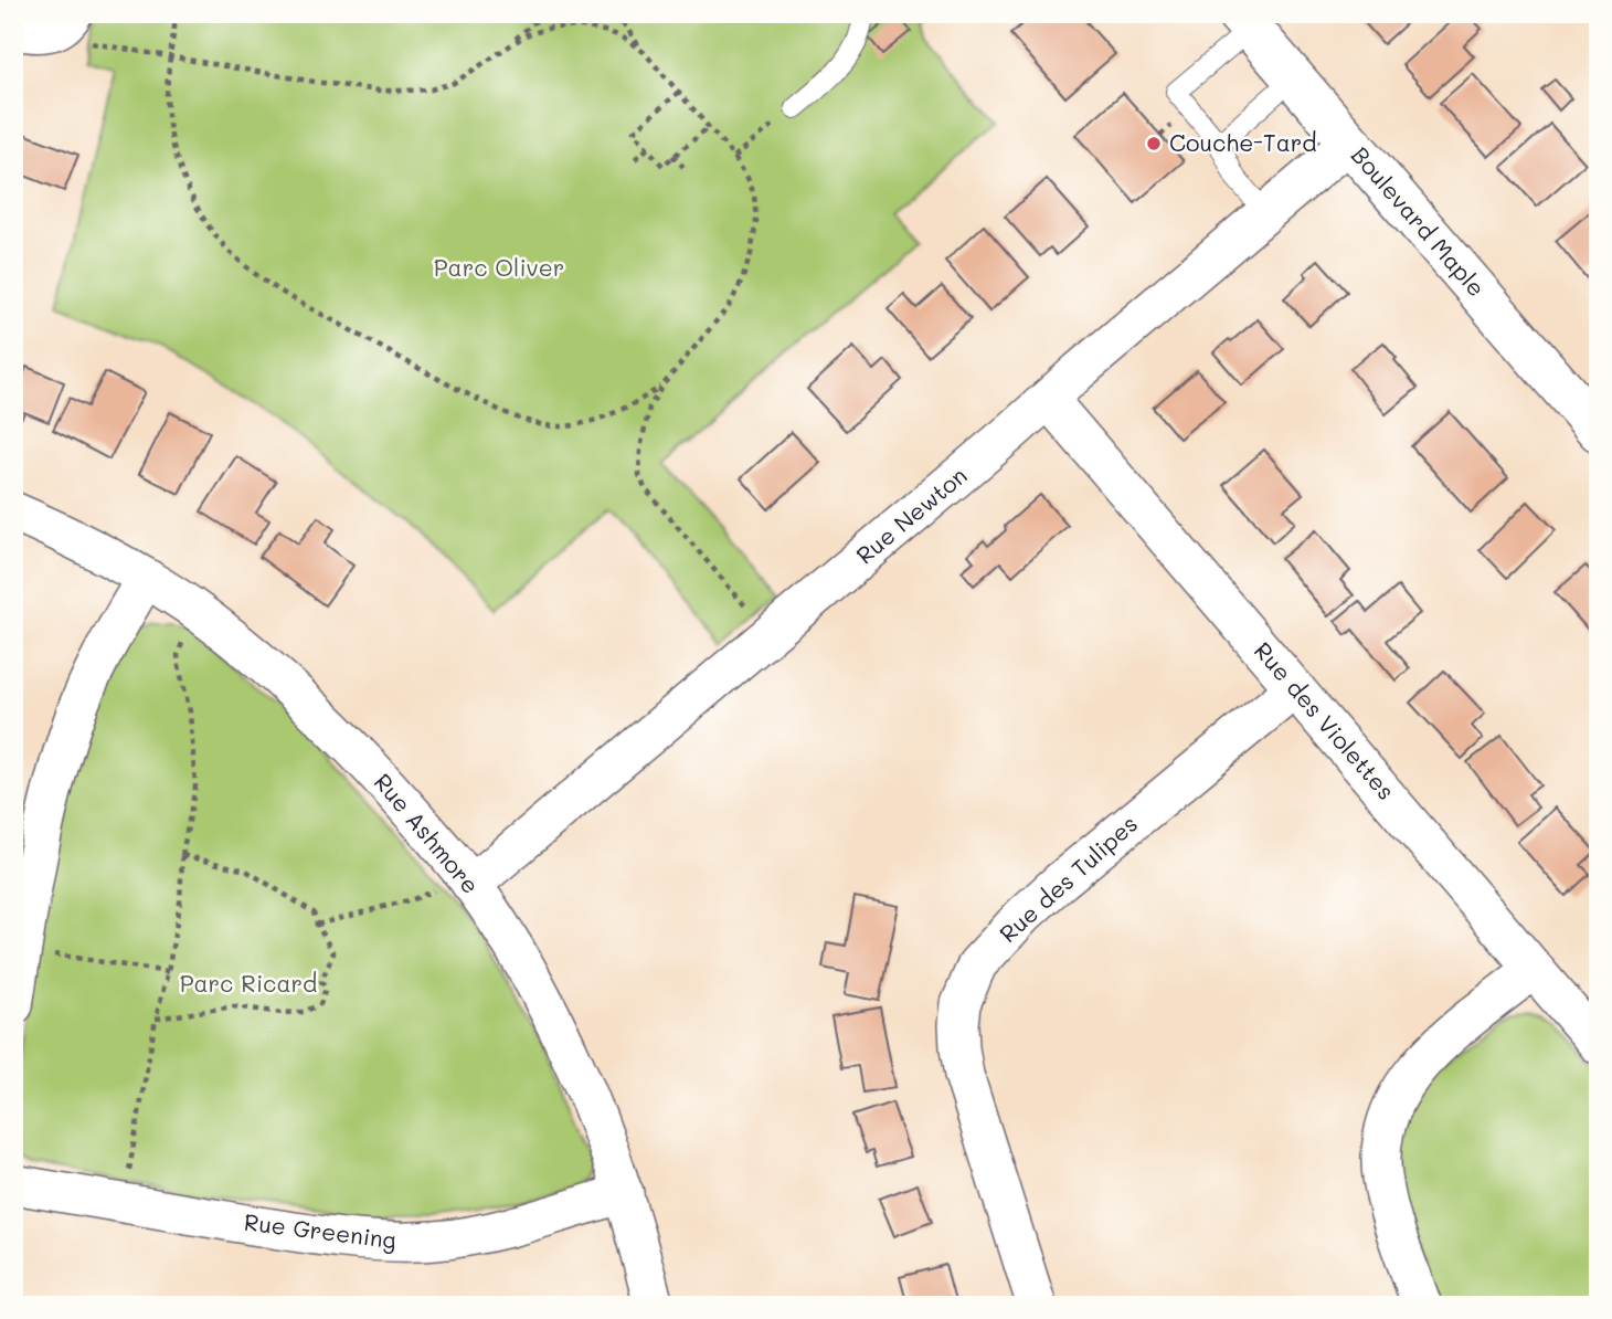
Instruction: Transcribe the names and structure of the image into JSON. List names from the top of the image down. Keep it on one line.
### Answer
{"streets":{"street":["Boulevard Maple","Rue Newton","Rue des Violettes","Rue Ashmore","Rue des Tulipes","Rue Greening"]},"crossings":[["Boulevard Maple","Rue Newton"],["Rue Newton","Rue des Violettes"],["Rue Newton","Rue Ashmore"],["Rue des Violettes","Rue des Tulipes"],["Rue Ashmore","Rue Greening"]],"parks":["Parc Oliver","Parc Ricard"],"places":["Couche-Tard"]}
